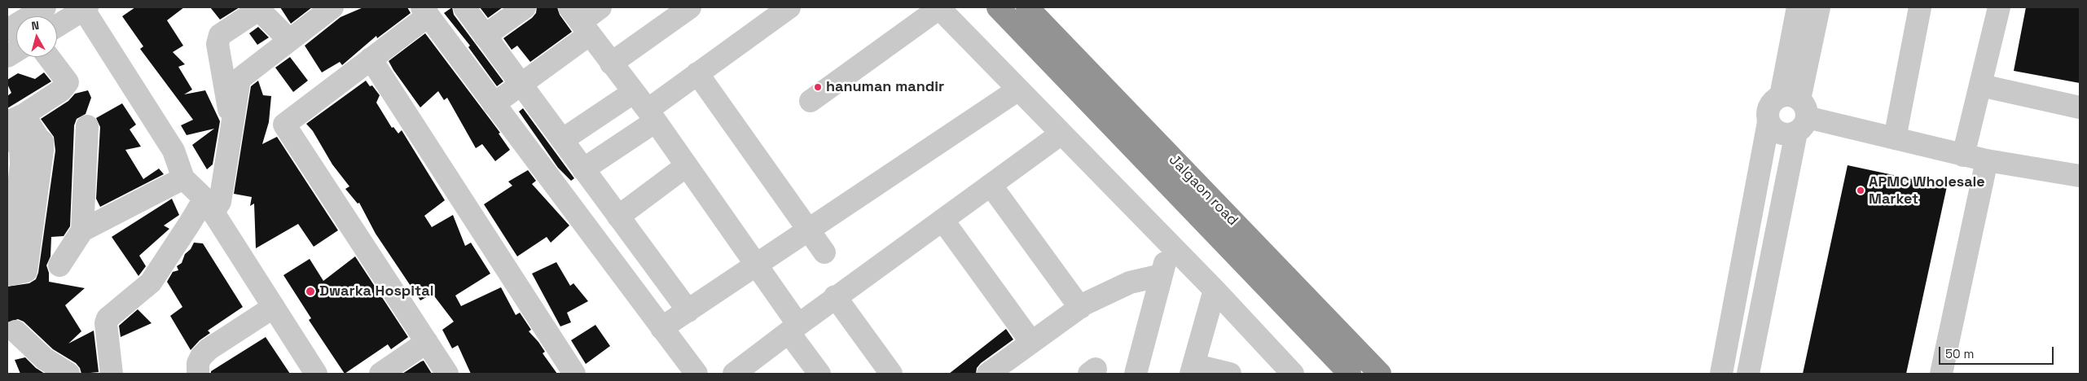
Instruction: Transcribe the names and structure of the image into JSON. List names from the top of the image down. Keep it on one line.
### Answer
{"streets":{"highway":["Jalgaon road"]},"places":["hanuman mandir","APMC Wholesale Market","Dwarka Hospital"],"scale_bar":"50 m","north":"top"}
